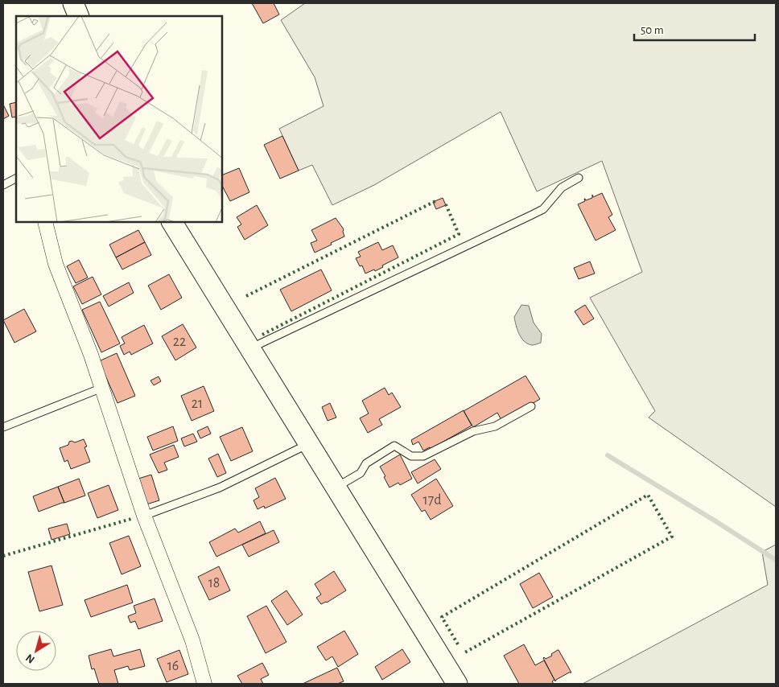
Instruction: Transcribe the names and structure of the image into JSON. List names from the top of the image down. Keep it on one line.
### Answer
{"house_numbers":["22","21","17d","18","16"],"scale_bar":"50 m","north":"bottom left"}
